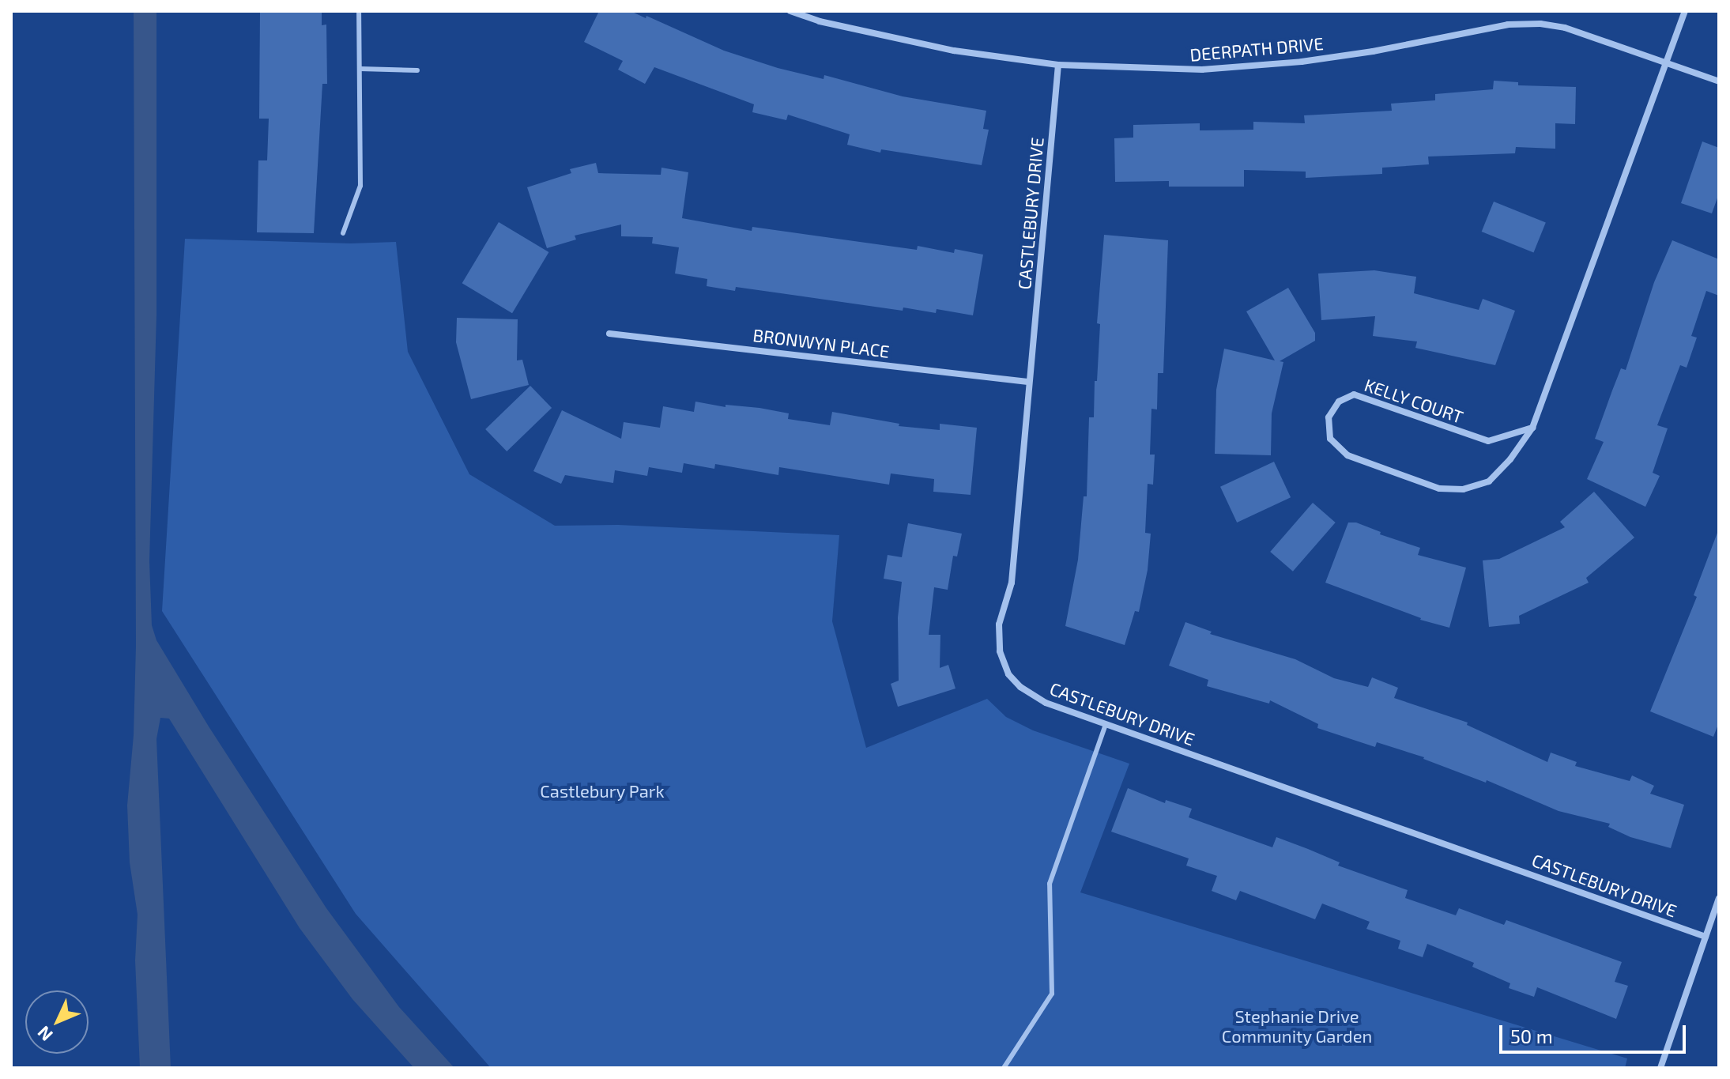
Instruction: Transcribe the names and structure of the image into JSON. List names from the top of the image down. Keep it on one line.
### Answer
{"streets":{"street":["DEERPATH DRIVE","CASTLEBURY DRIVE","BRONWYN PLACE","KELLY COURT"]},"crossings":[["DEERPATH DRIVE","CASTLEBURY DRIVE"],["DEERPATH DRIVE","KELLY COURT"],["CASTLEBURY DRIVE","BRONWYN PLACE"]],"parks":["Castlebury Park","Stephanie Drive Community Garden"],"scale_bar":"50 m","north":"bottom left"}
